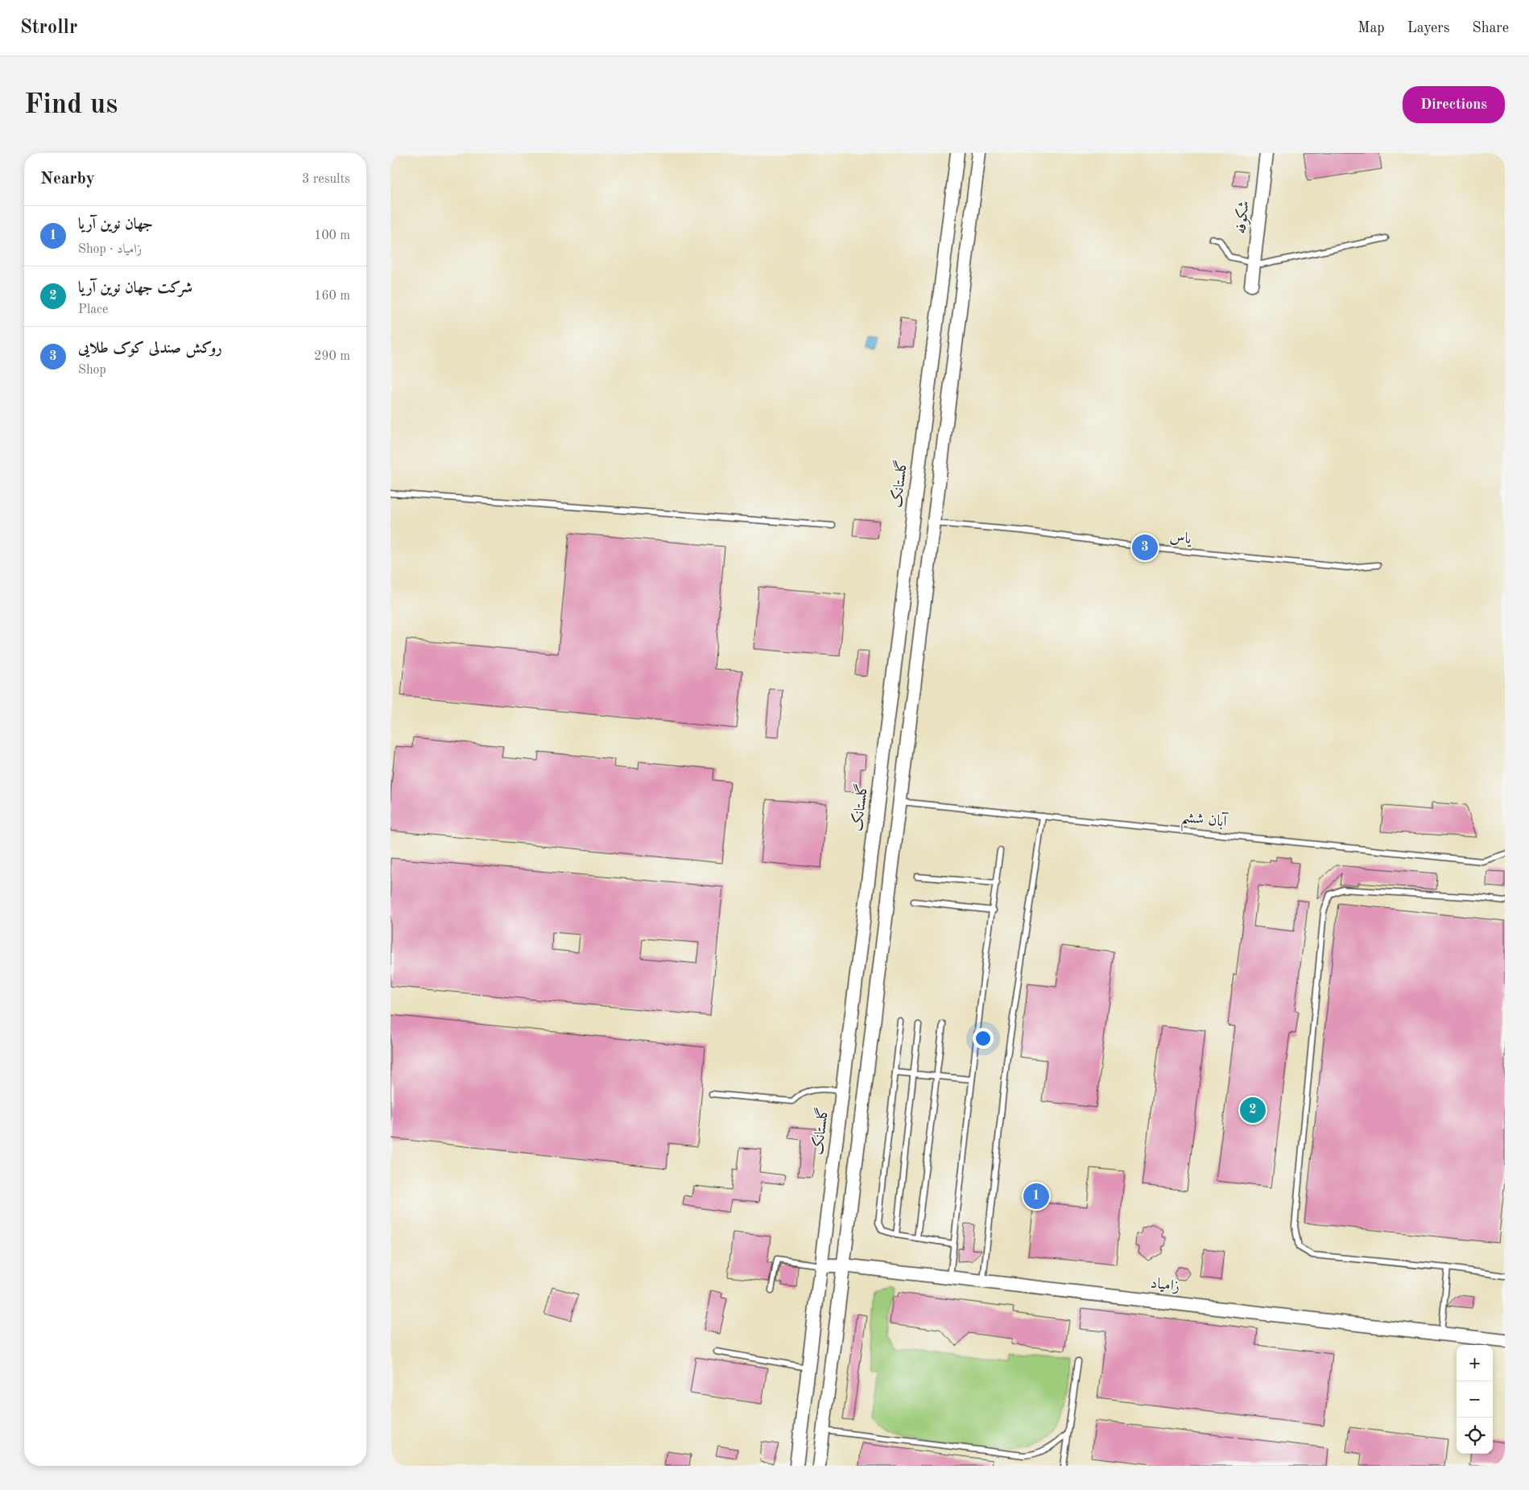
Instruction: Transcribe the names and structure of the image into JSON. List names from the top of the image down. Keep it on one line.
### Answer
{"streets":{"street":["شکوفه","گلستانک","زامیاد"],"lane":["یاس","آبان ششم"]},"crossings":[["گلستانک","زامیاد"]],"page":{"header":"Strollr","nav":["Map","Layers","Share"],"buttons":"Directions","title":"Find us","heading":["Nearby","3 results"],"list":[{"mark":"1","name":"جهان نوین آریا","note":"Shop · زامیاد","value":"100 m"},{"mark":"2","name":"شرکت جهان نوین آریا","note":"Place","value":"160 m"},{"mark":"3","name":"روکش صندلی کوک طلایی","note":"Shop","value":"290 m"}],"pins":["3","2","1"],"map_buttons":["+","−"]}}
